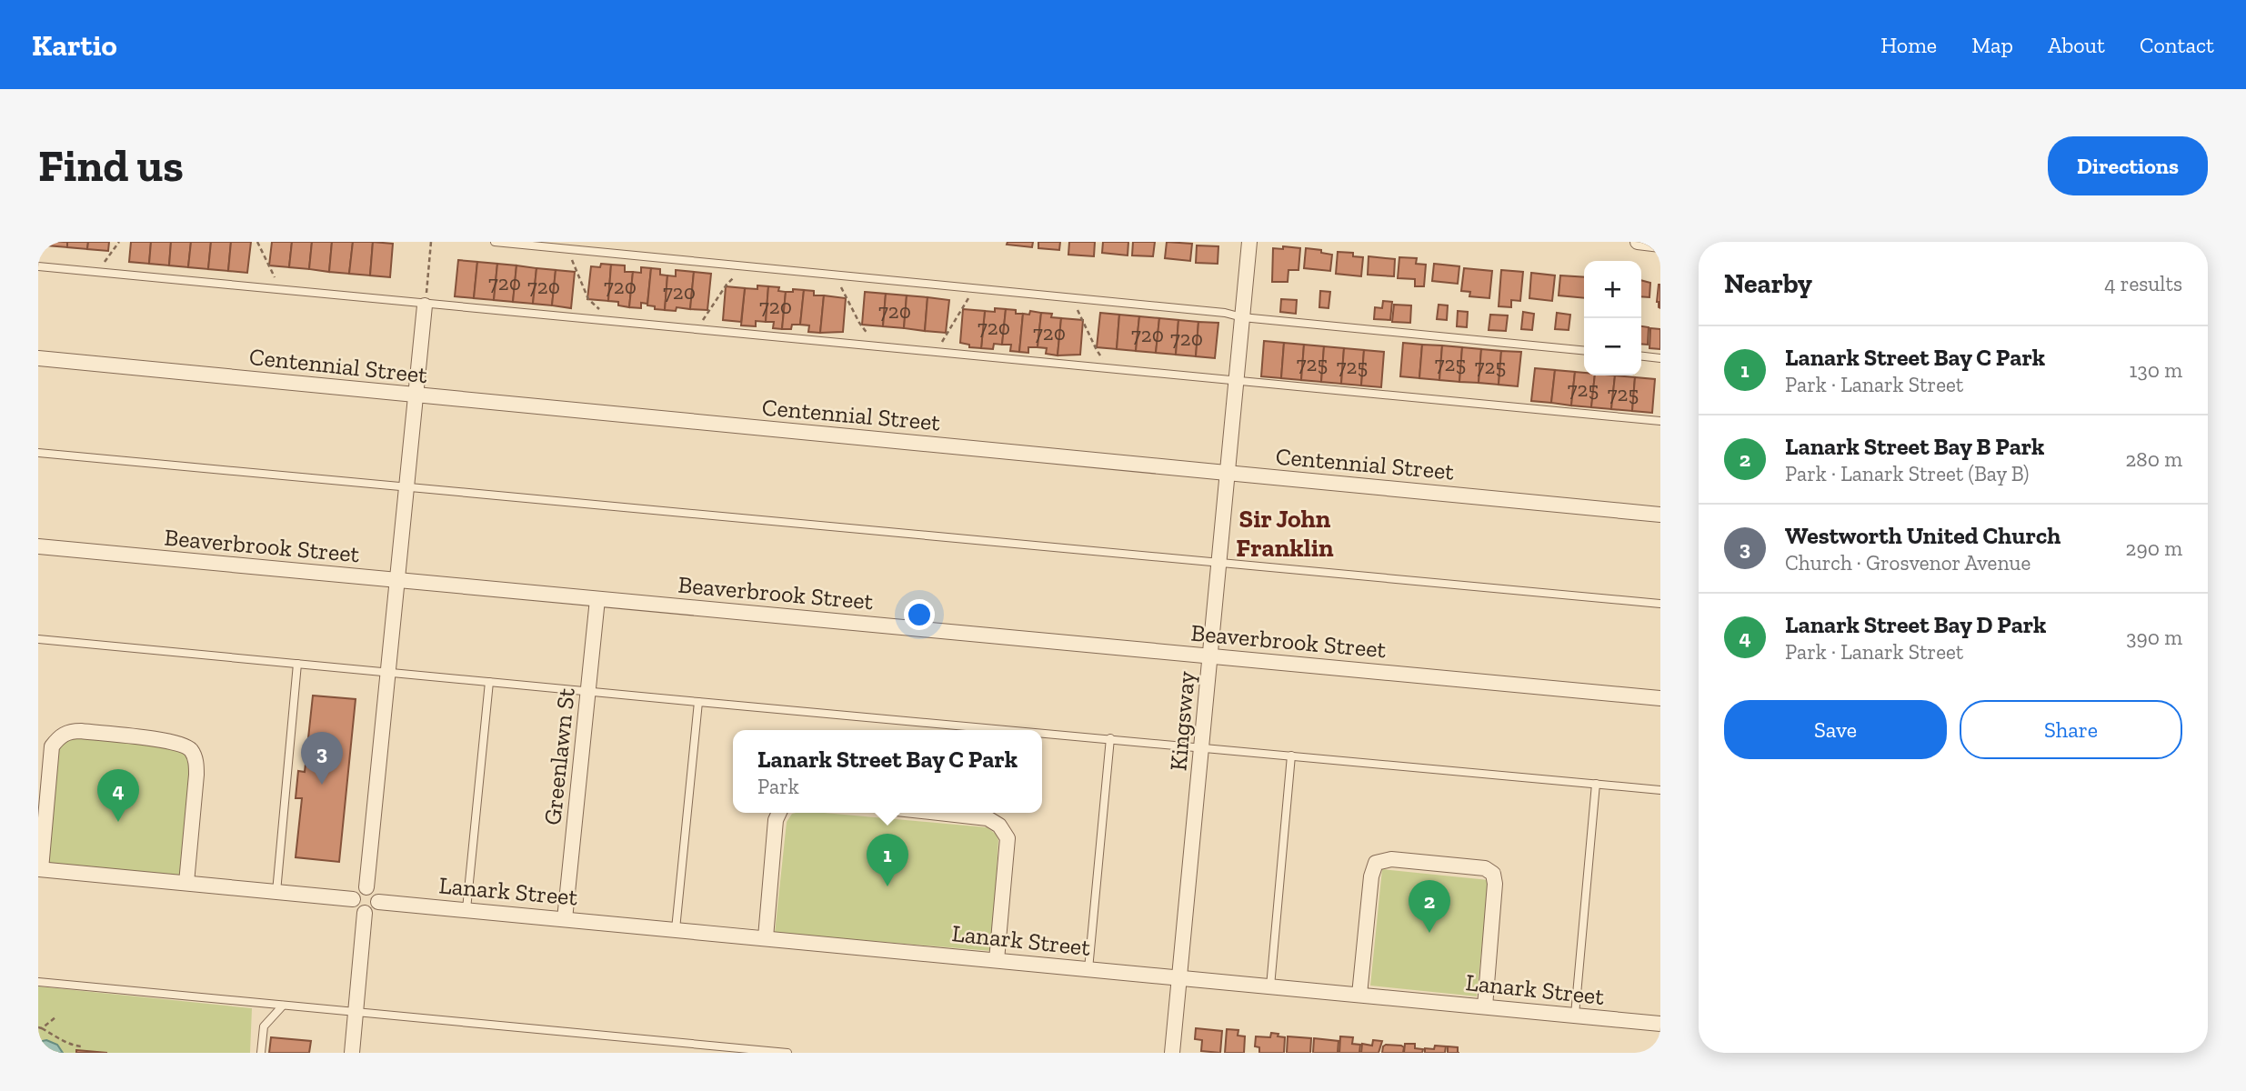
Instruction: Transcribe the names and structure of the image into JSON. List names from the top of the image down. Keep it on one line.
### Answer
{"streets":{"street":["Centennial Street","Beaverbrook Street","Kingsway","Greenlawn St","Lanark Street"]},"crossings":[["Centennial Street","Kingsway"],["Beaverbrook Street","Kingsway"],["Beaverbrook Street","Greenlawn St"],["Kingsway","Lanark Street"],["Greenlawn St","Lanark Street"]],"districts":["Sir John Franklin"],"house_numbers":["720","720","720","720","720","720","720","720","720","720","725","725","725","725","725","725"],"page":{"header":"Kartio","nav":["Home","Map","About","Contact"],"buttons":["Directions",["Save","Share"]],"title":"Find us","heading":["Nearby","4 results"],"map_buttons":["+","−"],"list":[{"mark":"1","name":"Lanark Street Bay C Park","note":"Park · Lanark Street","value":"130 m"},{"mark":"2","name":"Lanark Street Bay B Park","note":"Park · Lanark Street (Bay B)","value":"280 m"},{"mark":"3","name":"Westworth United Church","note":"Church · Grosvenor Avenue","value":"290 m"},{"mark":"4","name":"Lanark Street Bay D Park","note":"Park · Lanark Street","value":"390 m"}],"popup":["Lanark Street Bay C Park","Park"],"pins":["3","4","1","2"]}}
